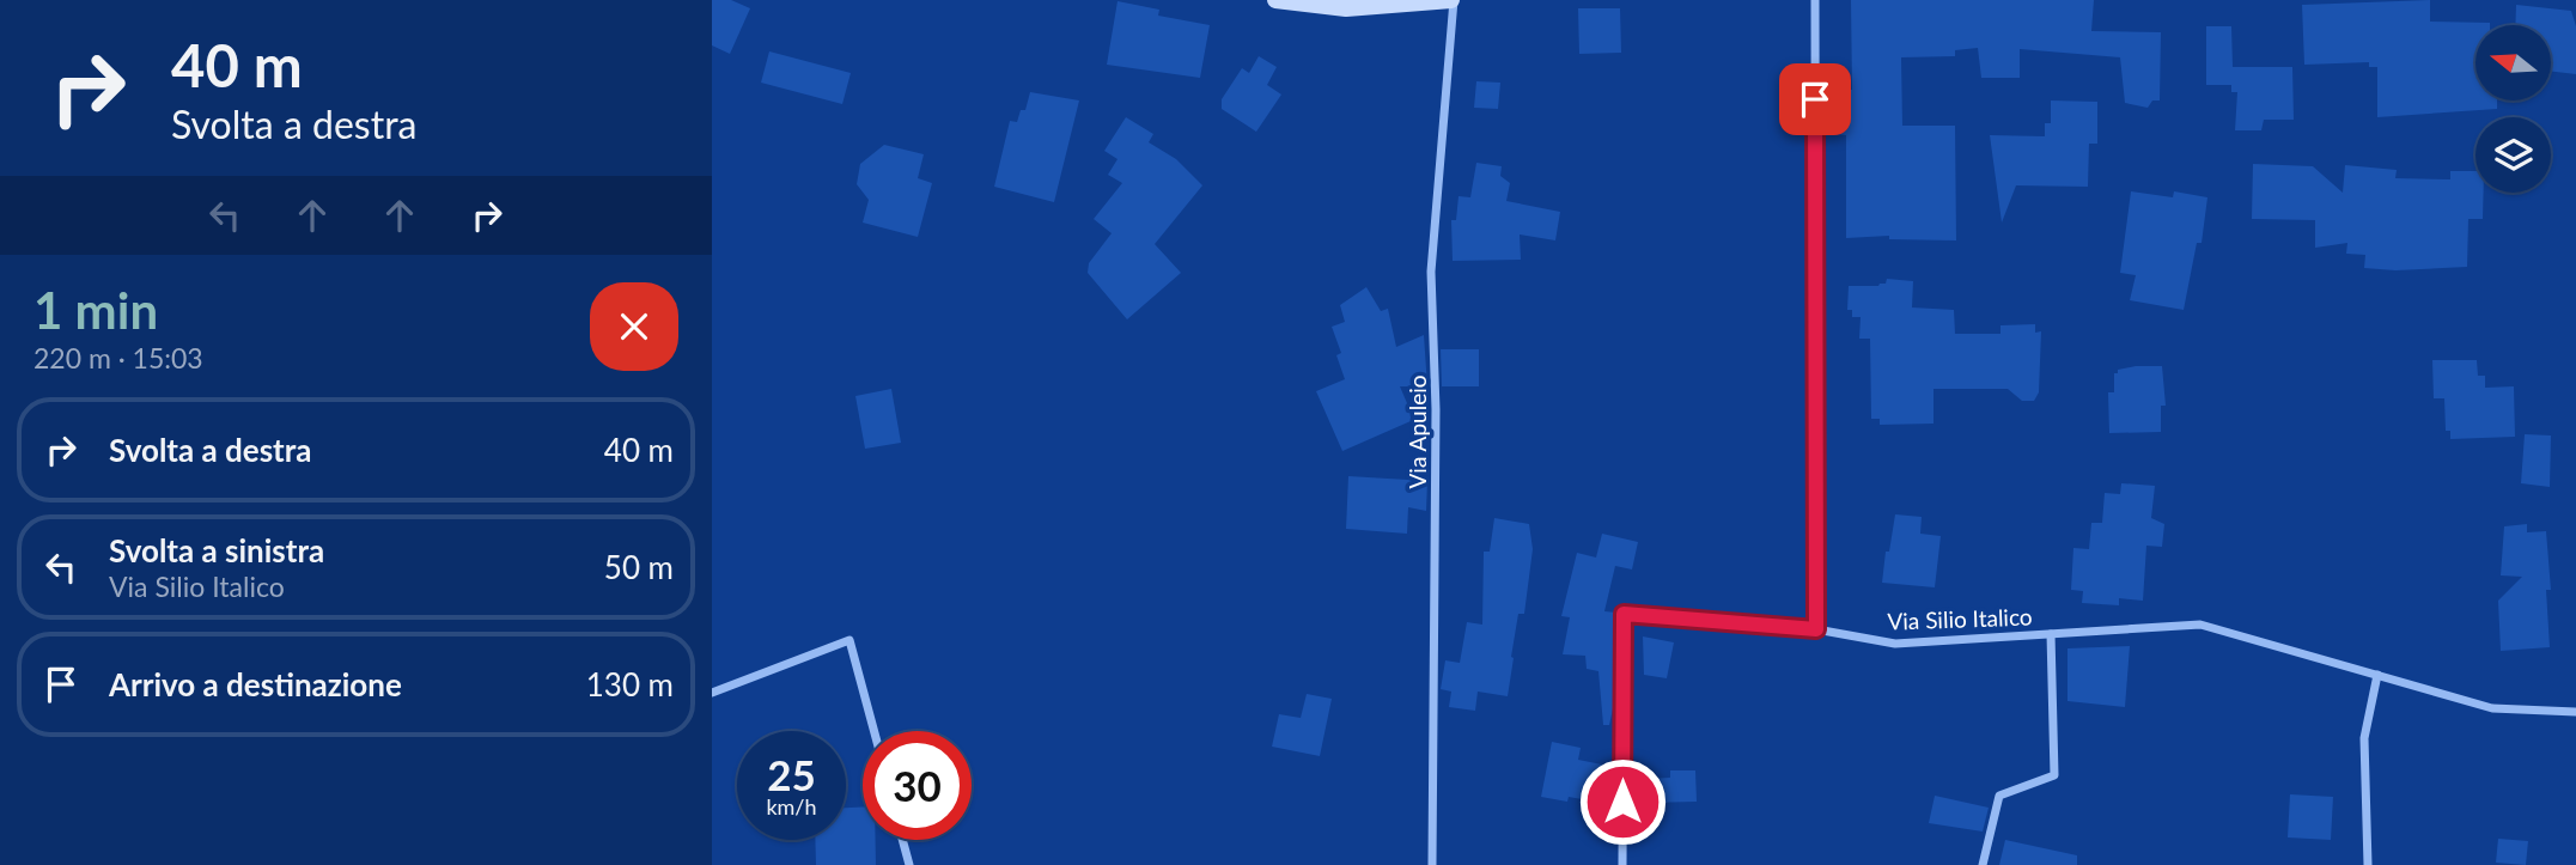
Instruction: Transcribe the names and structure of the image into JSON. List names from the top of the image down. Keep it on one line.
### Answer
{"streets":{"street":["Via Apuleio","Via Silio Italico"]},"north":"left","page":{"turn":["40 m","Svolta a destra"],"heading":["1 min","220 m · 15:03"],"list":[{"name":"Svolta a destra","value":"40 m"},{"name":"Svolta a sinistra","note":"Via Silio Italico","value":"50 m"},{"name":"Arrivo a destinazione","value":"130 m"}],"speed":"25 km/h","limit":"30"}}
